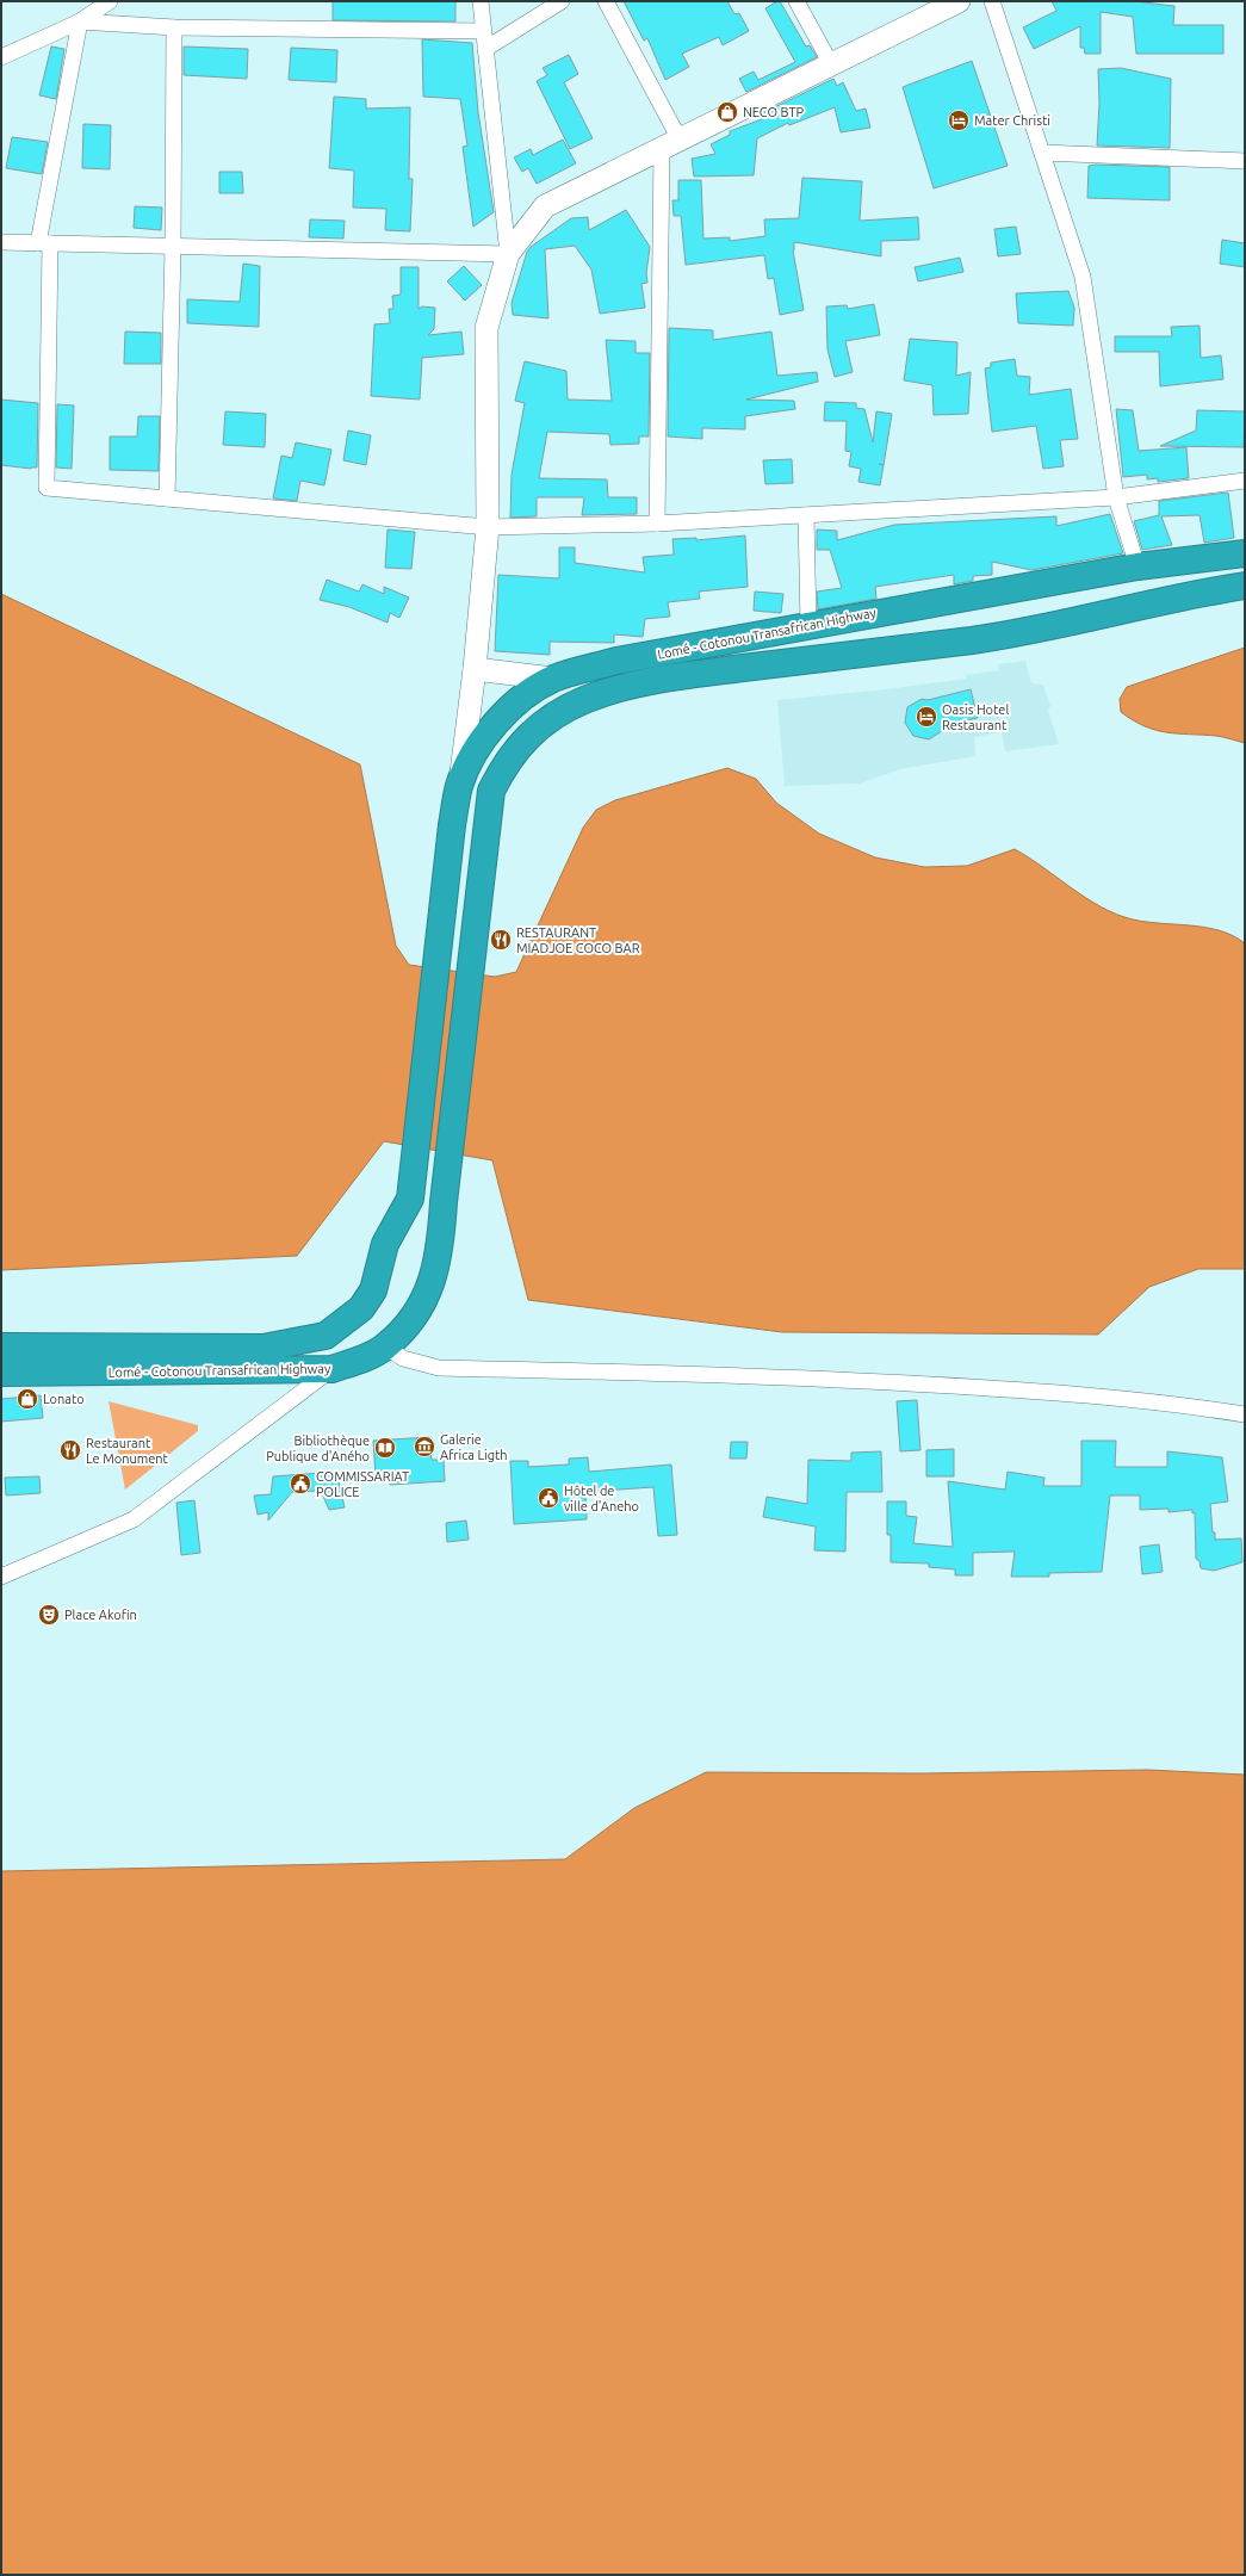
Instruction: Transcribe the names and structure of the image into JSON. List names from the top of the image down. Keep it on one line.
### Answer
{"streets":{"highway":["Lomé - Cotonou Transafrican Highway"]},"places":{"shop":["NECO BTP","Lonato"],"hotel":["Mater Christi","Oasis Hotel Restaurant"],"restaurant":["RESTAURANT MIADJOE COCO BAR","Restaurant Le Monument"],"museum":["Galerie Africa Ligth"],"library":["Bibliothèque Publique d'Aného"],"public building":["COMMISSARIAT POLICE","Hôtel de ville d'Aneho"],"theatre":["Place Akofin"]}}
